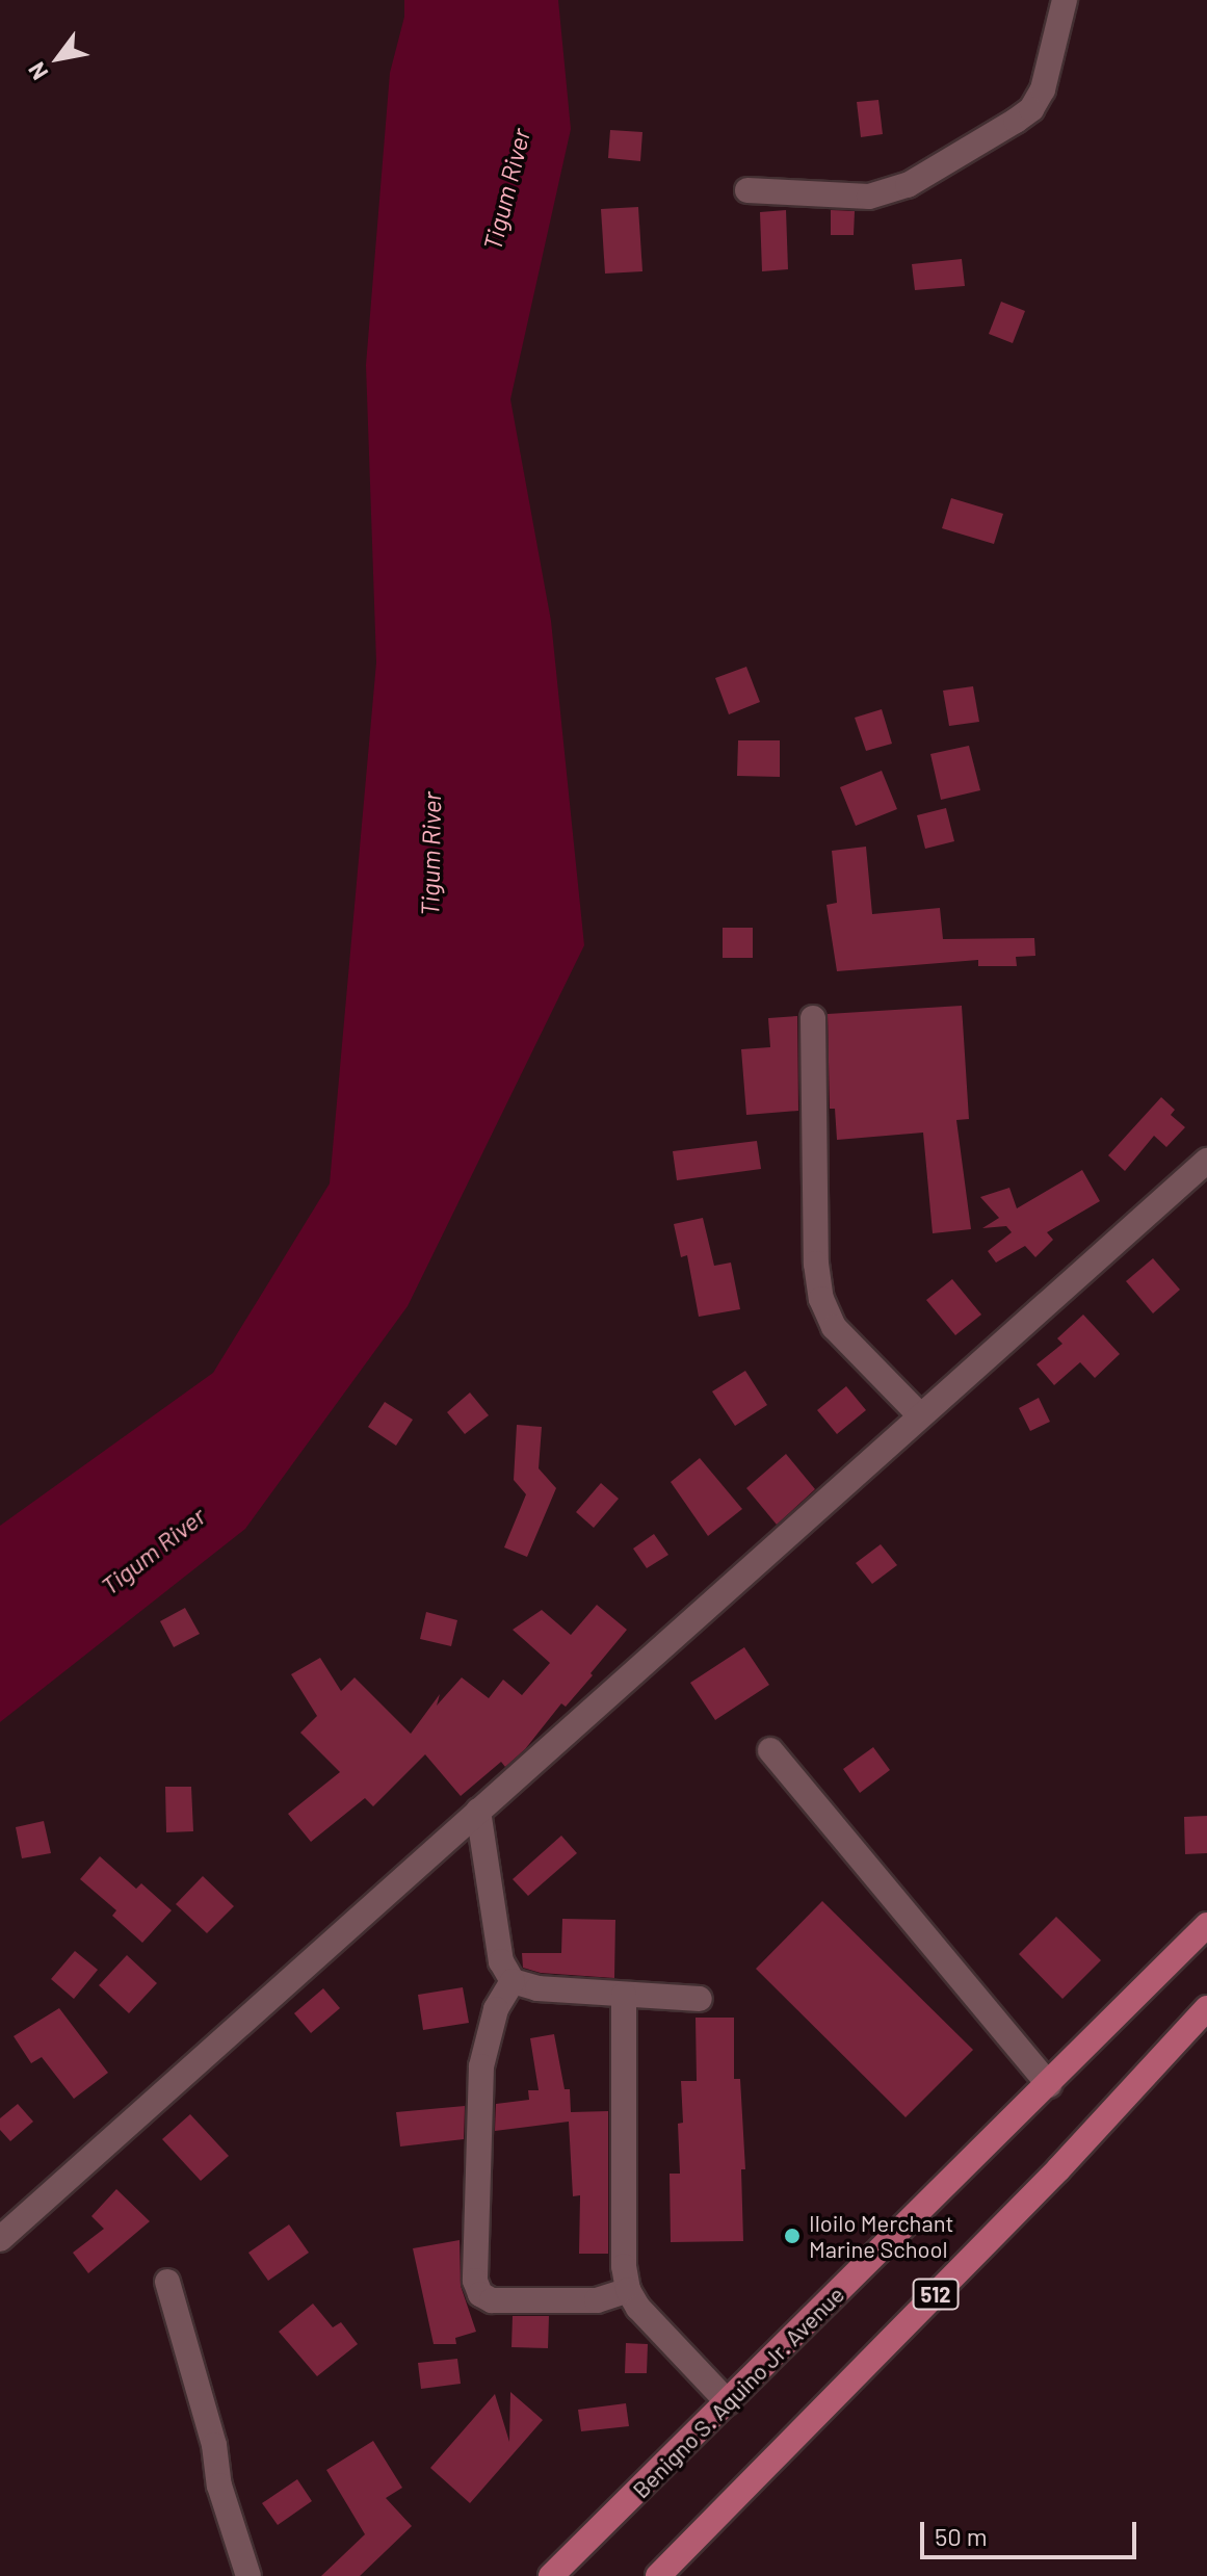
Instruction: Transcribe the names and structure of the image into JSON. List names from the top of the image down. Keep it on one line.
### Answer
{"streets":{"main road":["512","Benigno S. Aquino Jr. Avenue"]},"water":["Tigum River"],"places":["Iloilo Merchant Marine School"],"scale_bar":"50 m","north":"bottom left"}
